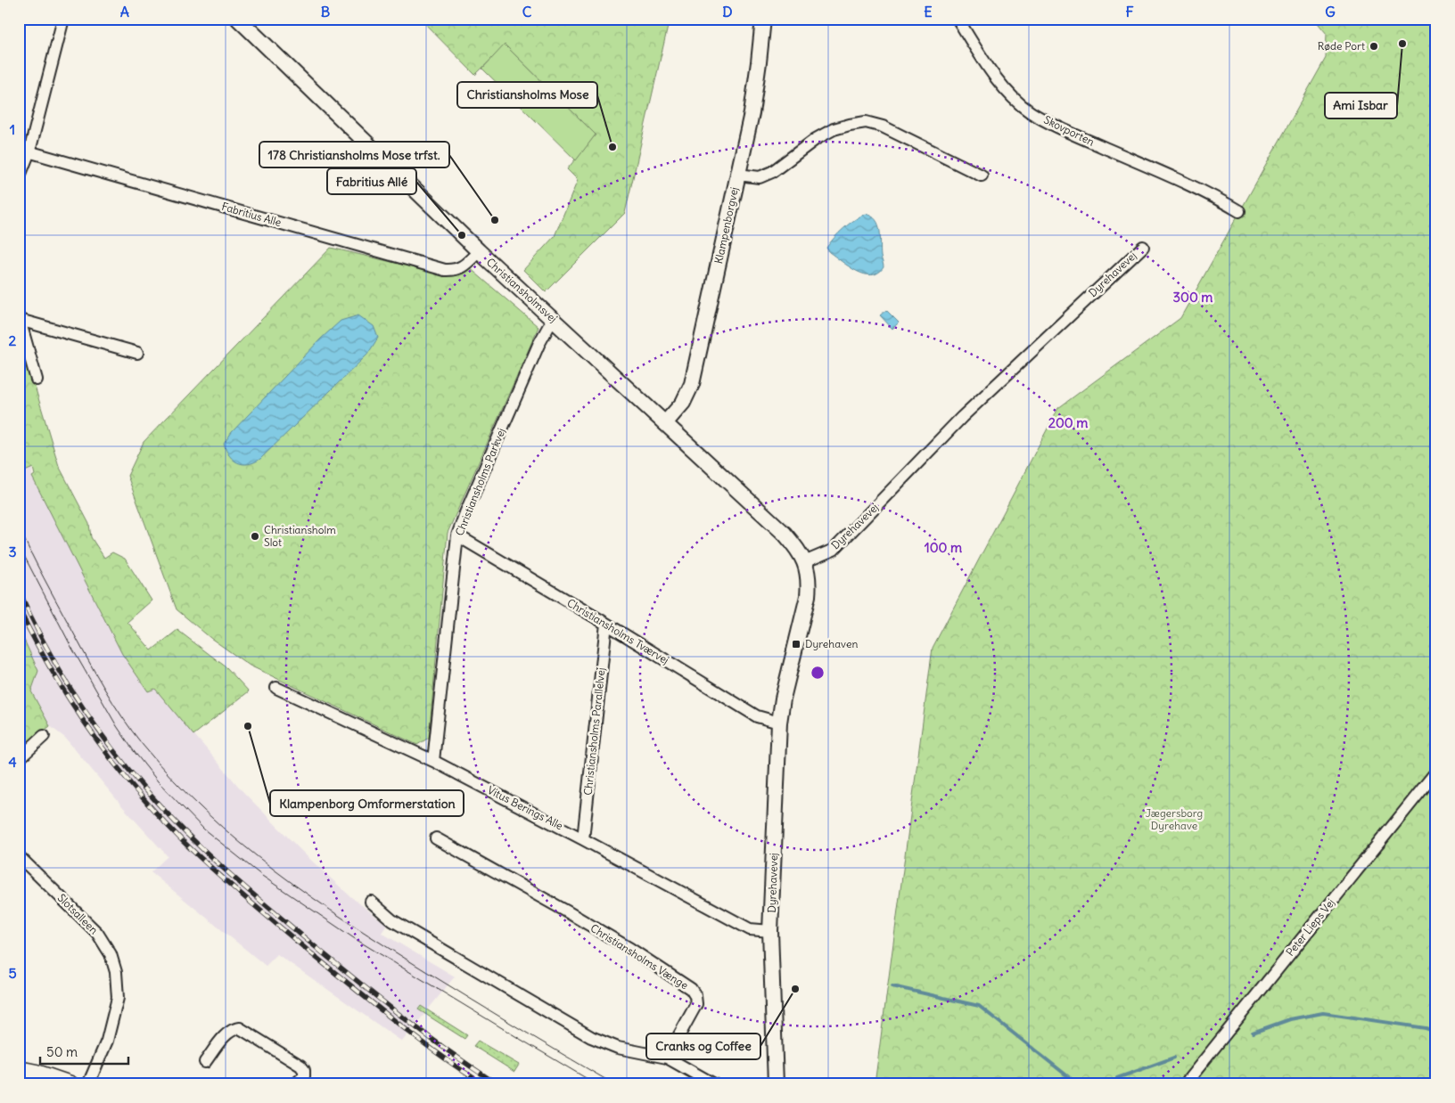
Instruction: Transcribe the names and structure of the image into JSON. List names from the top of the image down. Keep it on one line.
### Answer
{"streets":{"street":["Skovporten","Fabritius Alle","Klampenborgvej","Dyrehavevej","Christiansholmsvej","Christiansholms Parkvej","Christiansholms Tværvej","Christiansholms Parallelvej","Vitus Berings Alle","Slotsalleen","Peter Lieps Vej","Christiansholms Vænge"]},"crossings":[["Fabritius Alle","Christiansholmsvej"],["Klampenborgvej","Christiansholmsvej"],["Dyrehavevej","Christiansholmsvej"],["Dyrehavevej","Christiansholms Tværvej"],["Dyrehavevej","Vitus Berings Alle"],["Christiansholmsvej","Christiansholms Parkvej"],["Christiansholms Parkvej","Christiansholms Tværvej"],["Christiansholms Parkvej","Vitus Berings Alle"],["Christiansholms Tværvej","Christiansholms Parallelvej"],["Christiansholms Parallelvej","Vitus Berings Alle"]],"parks":["Jægersborg Dyrehave"],"places":{"other":["Ami Isbar","Røde Port","Christiansholms Mose","178 Christiansholms Mose trfst.","Fabritius Allé","Christiansholm Slot","Klampenborg Omformerstation","Cranks og Coffee"],"transit":["Dyrehaven"]},"scale_bar":"50 m","grid":{"columns":["A","B","C","D","E","F","G"],"rows":["1","2","3","4","5"]},"rings":["300 m","200 m","100 m"]}
